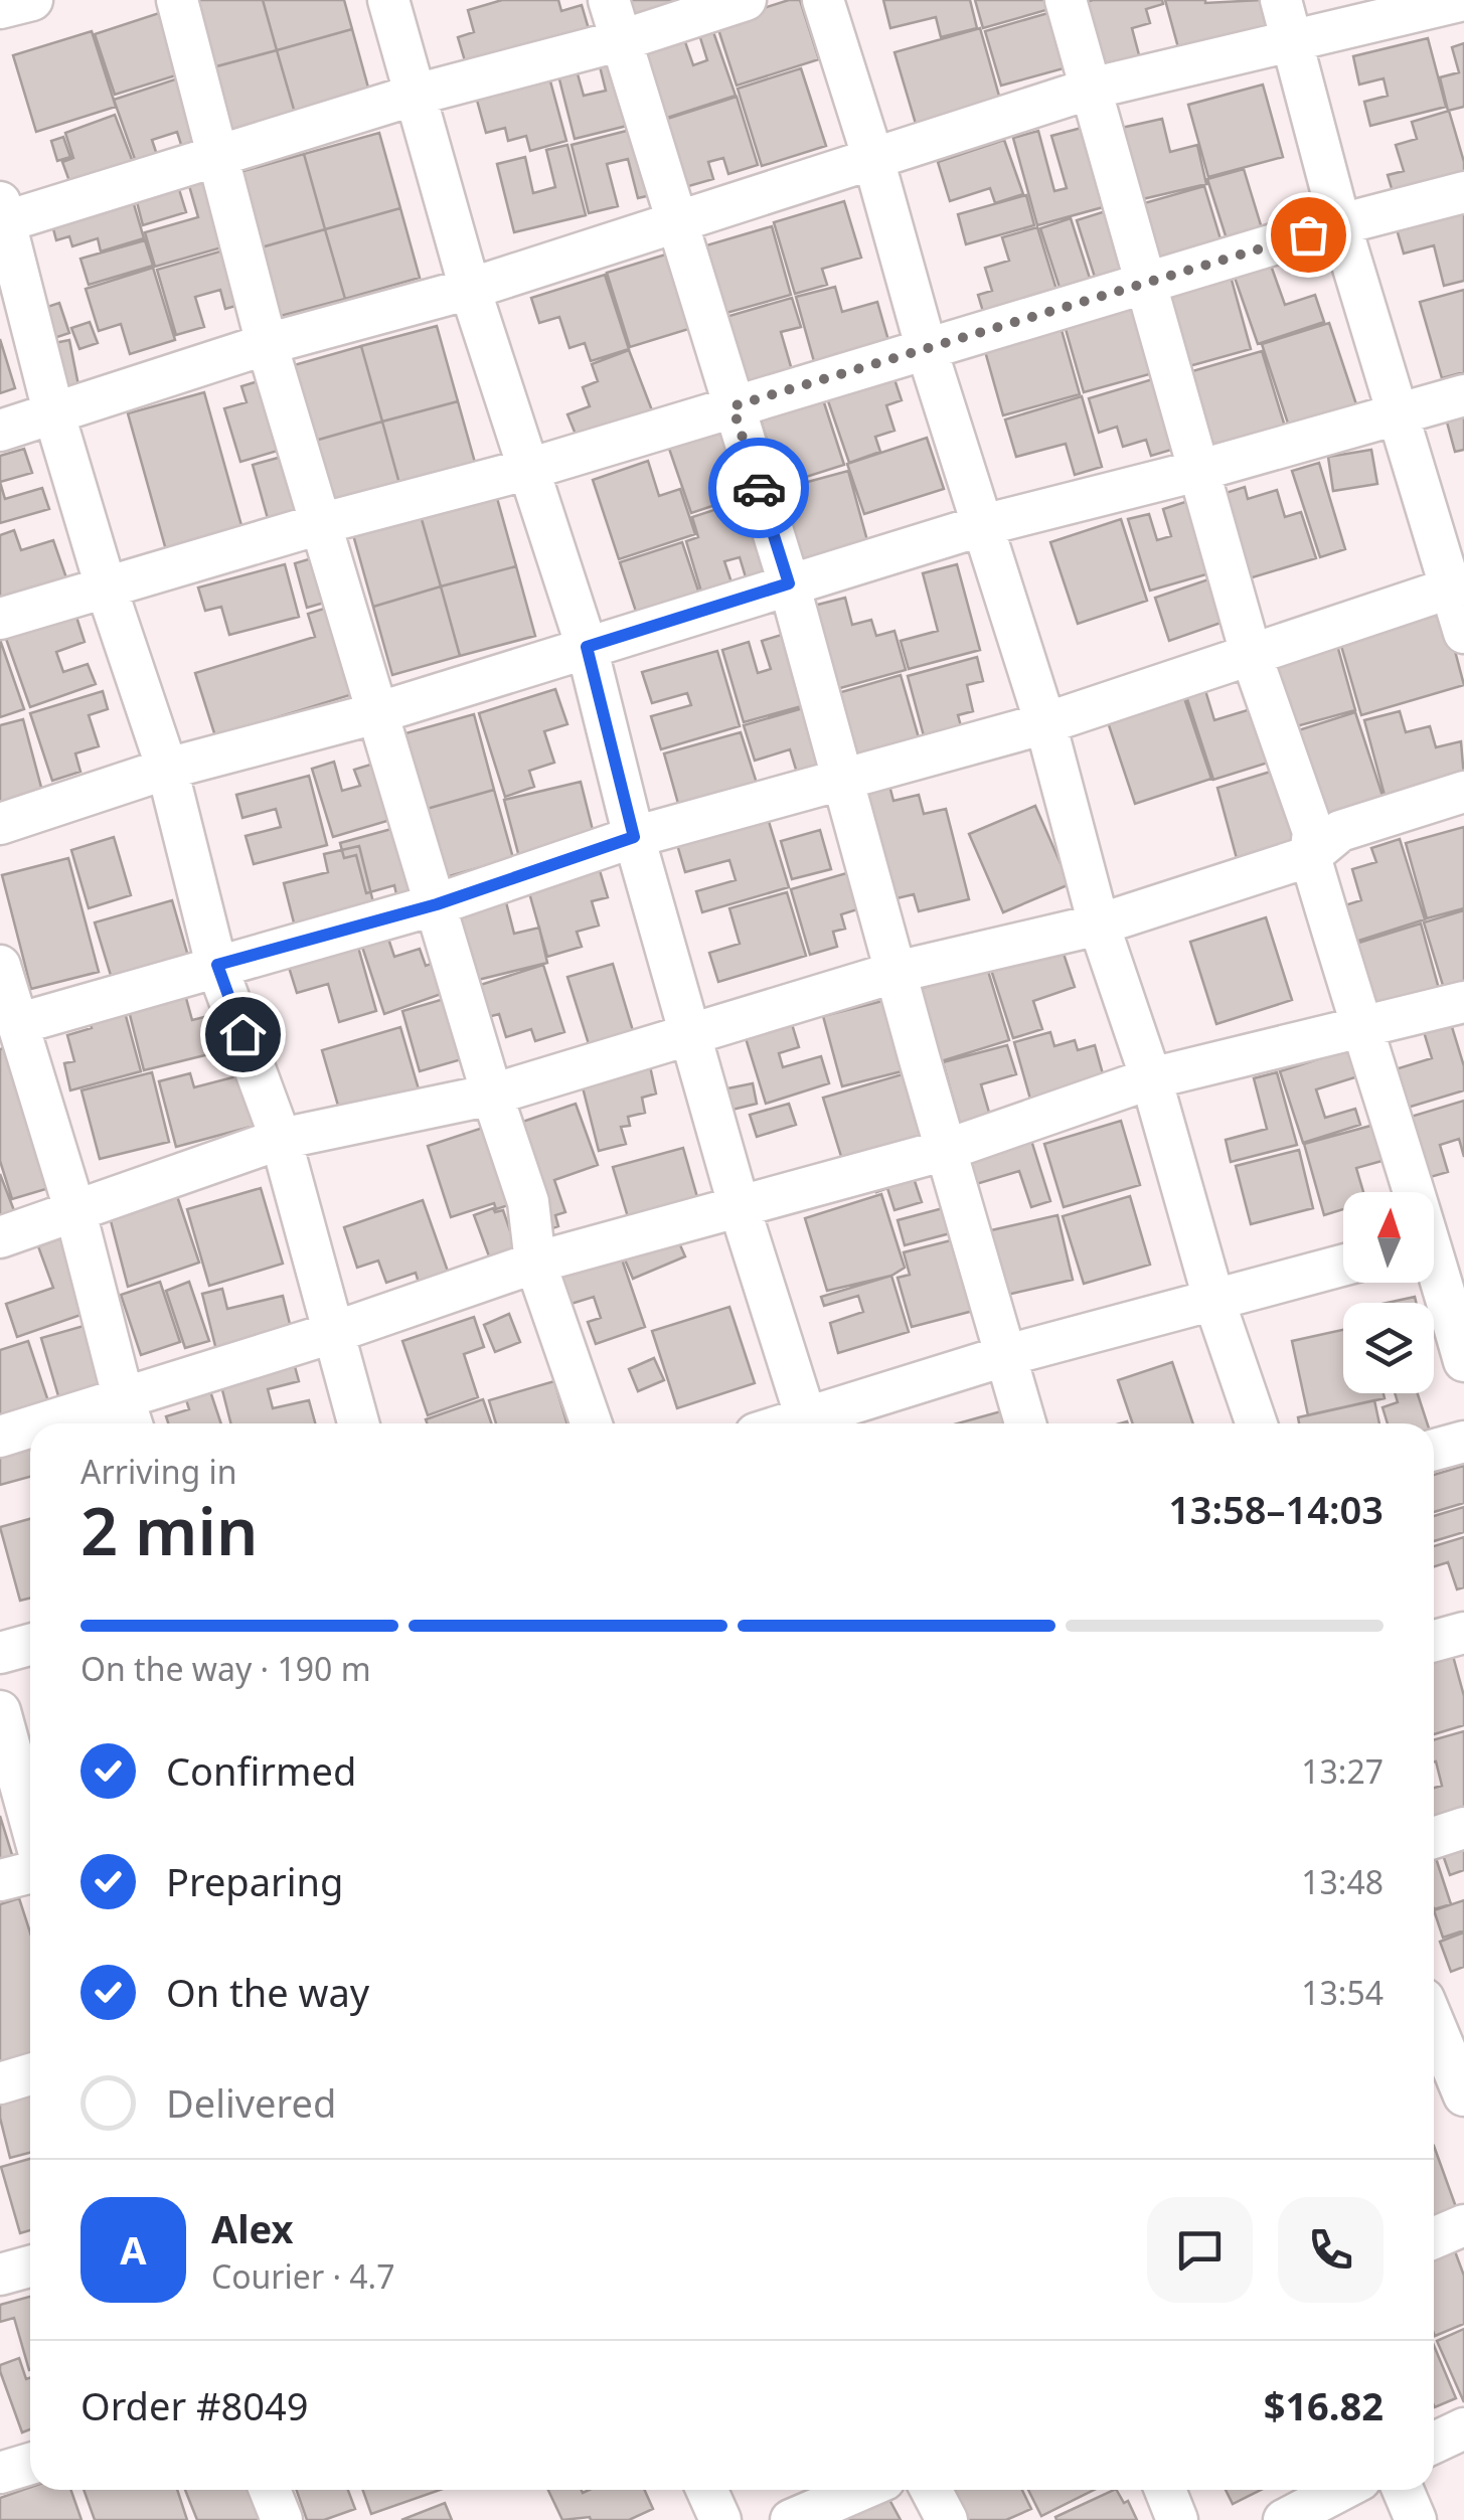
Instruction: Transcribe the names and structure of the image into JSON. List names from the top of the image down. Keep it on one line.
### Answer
{"north":"top","page":{"heading":["2 min","Arriving in","13:58–14:03"],"panel":["Alex","Courier · 4.7","Order #8049","$16.82"],"bar":"On the way · 190 m","list":[["Confirmed","13:27"],["Preparing","13:48"],["On the way","13:54"],"Delivered"],"round":"A"}}
